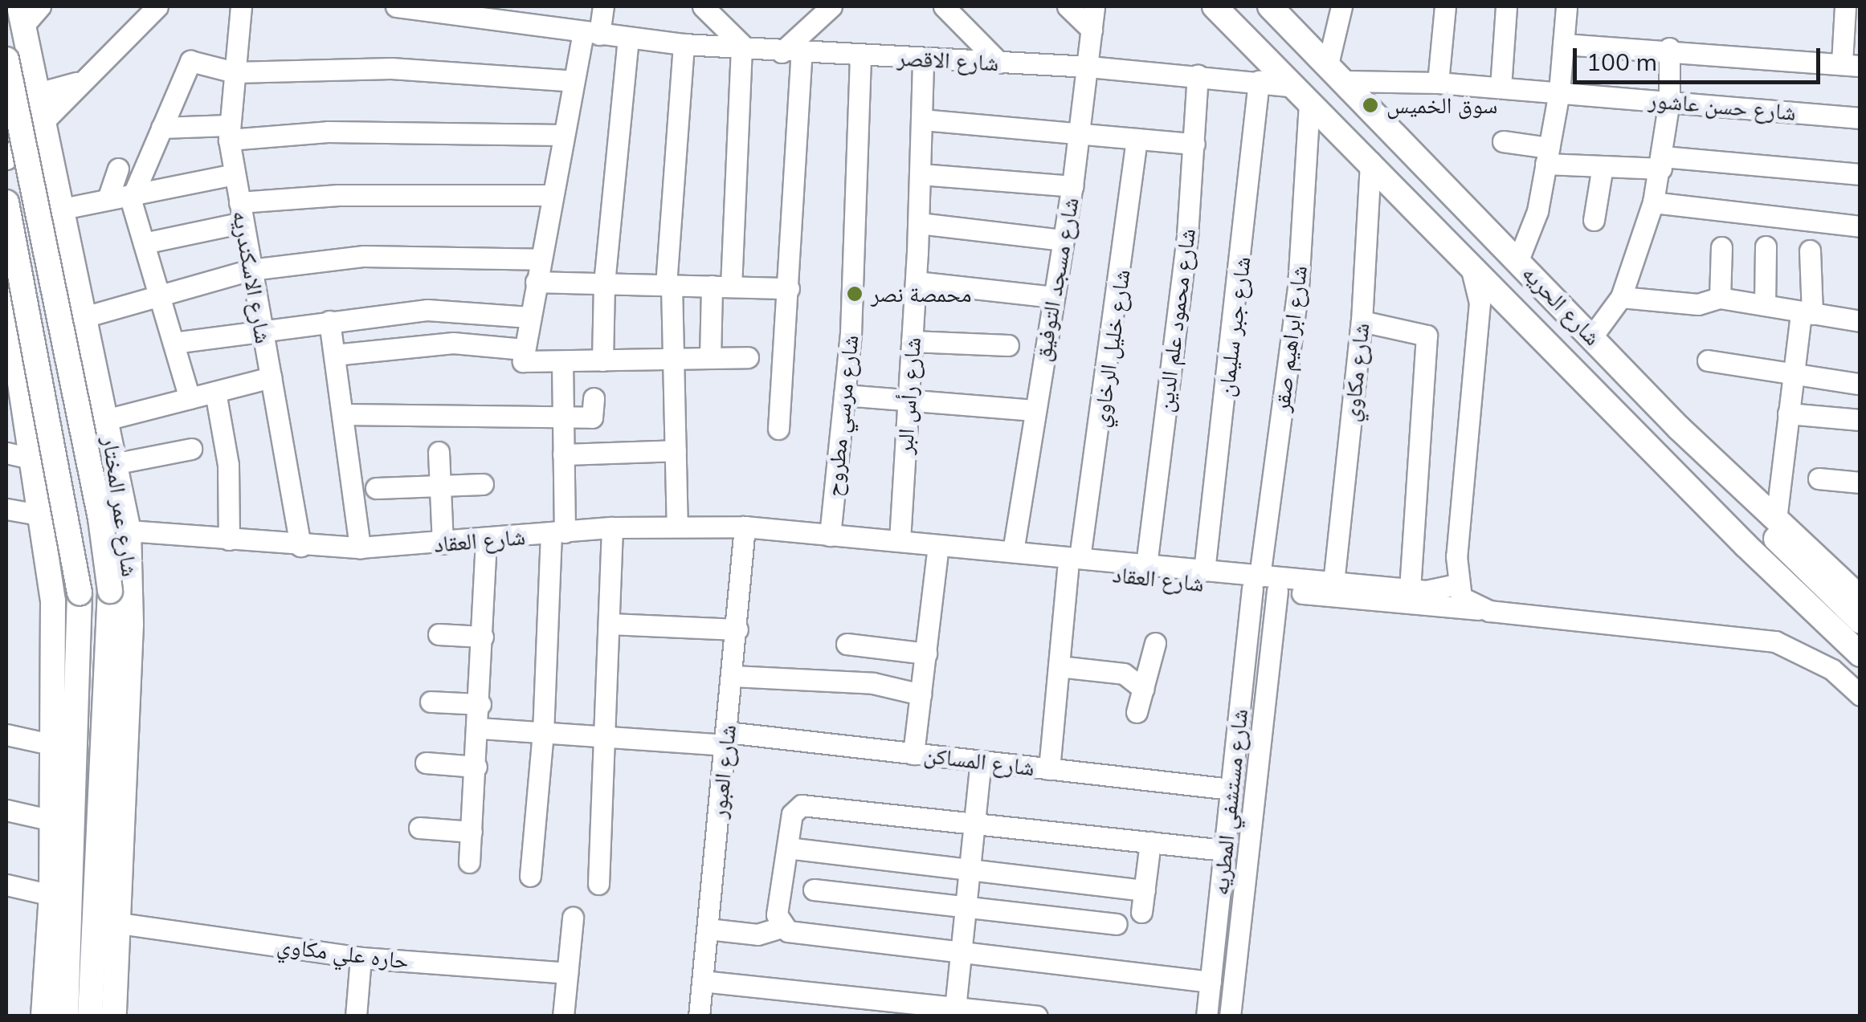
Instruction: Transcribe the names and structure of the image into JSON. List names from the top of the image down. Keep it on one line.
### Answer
{"streets":{"main road":["شارع الحريه","شارع عمر المختار"],"street":["شارع الاقصر","شارع حسن عاشور","شارع الاسكندريه","شارع مسجد التوفيق","شارع محمود علم الدين","شارع جبر سليمان","شارع ابراهيم صقر","شارع خليل الرخاوي","شارع مكاوي","شارع رأس البر","شارع مرسي مطروح","شارع العقاد","شارع المساكن","شارع العبور","شارع مستشفي المطريه","حاره علي مكاوي"]},"crossings":[["شارع الاقصر","شارع مسجد التوفيق"],["شارع الاقصر","شارع الحريه"],["شارع الاقصر","شارع محمود علم الدين"],["شارع الاقصر","شارع جبر سليمان"],["شارع الاقصر","شارع ابراهيم صقر"],["شارع الاقصر","شارع رأس البر"],["شارع الاقصر","شارع مرسي مطروح"],["شارع حسن عاشور","شارع الحريه"],["شارع الاسكندريه","شارع العقاد"],["شارع مسجد التوفيق","شارع العقاد"],["شارع الحريه","شارع ابراهيم صقر"],["شارع الحريه","شارع مكاوي"],["شارع محمود علم الدين","شارع العقاد"],["شارع جبر سليمان","شارع العقاد"],["شارع ابراهيم صقر","شارع العقاد"],["شارع ابراهيم صقر","شارع مستشفي المطريه"],["شارع خليل الرخاوي","شارع العقاد"],["شارع خليل الرخاوي","شارع المساكن"],["شارع مكاوي","شارع العقاد"],["شارع رأس البر","شارع العقاد"],["شارع مرسي مطروح","شارع العقاد"],["شارع عمر المختار","شارع العقاد"],["شارع عمر المختار","حاره علي مكاوي"],["شارع العقاد","شارع العبور"],["شارع العقاد","شارع مستشفي المطريه"],["شارع المساكن","شارع العبور"],["شارع المساكن","شارع مستشفي المطريه"]],"places":["سوق الخميس","محمصة نصر"],"scale_bar":"100 m"}
